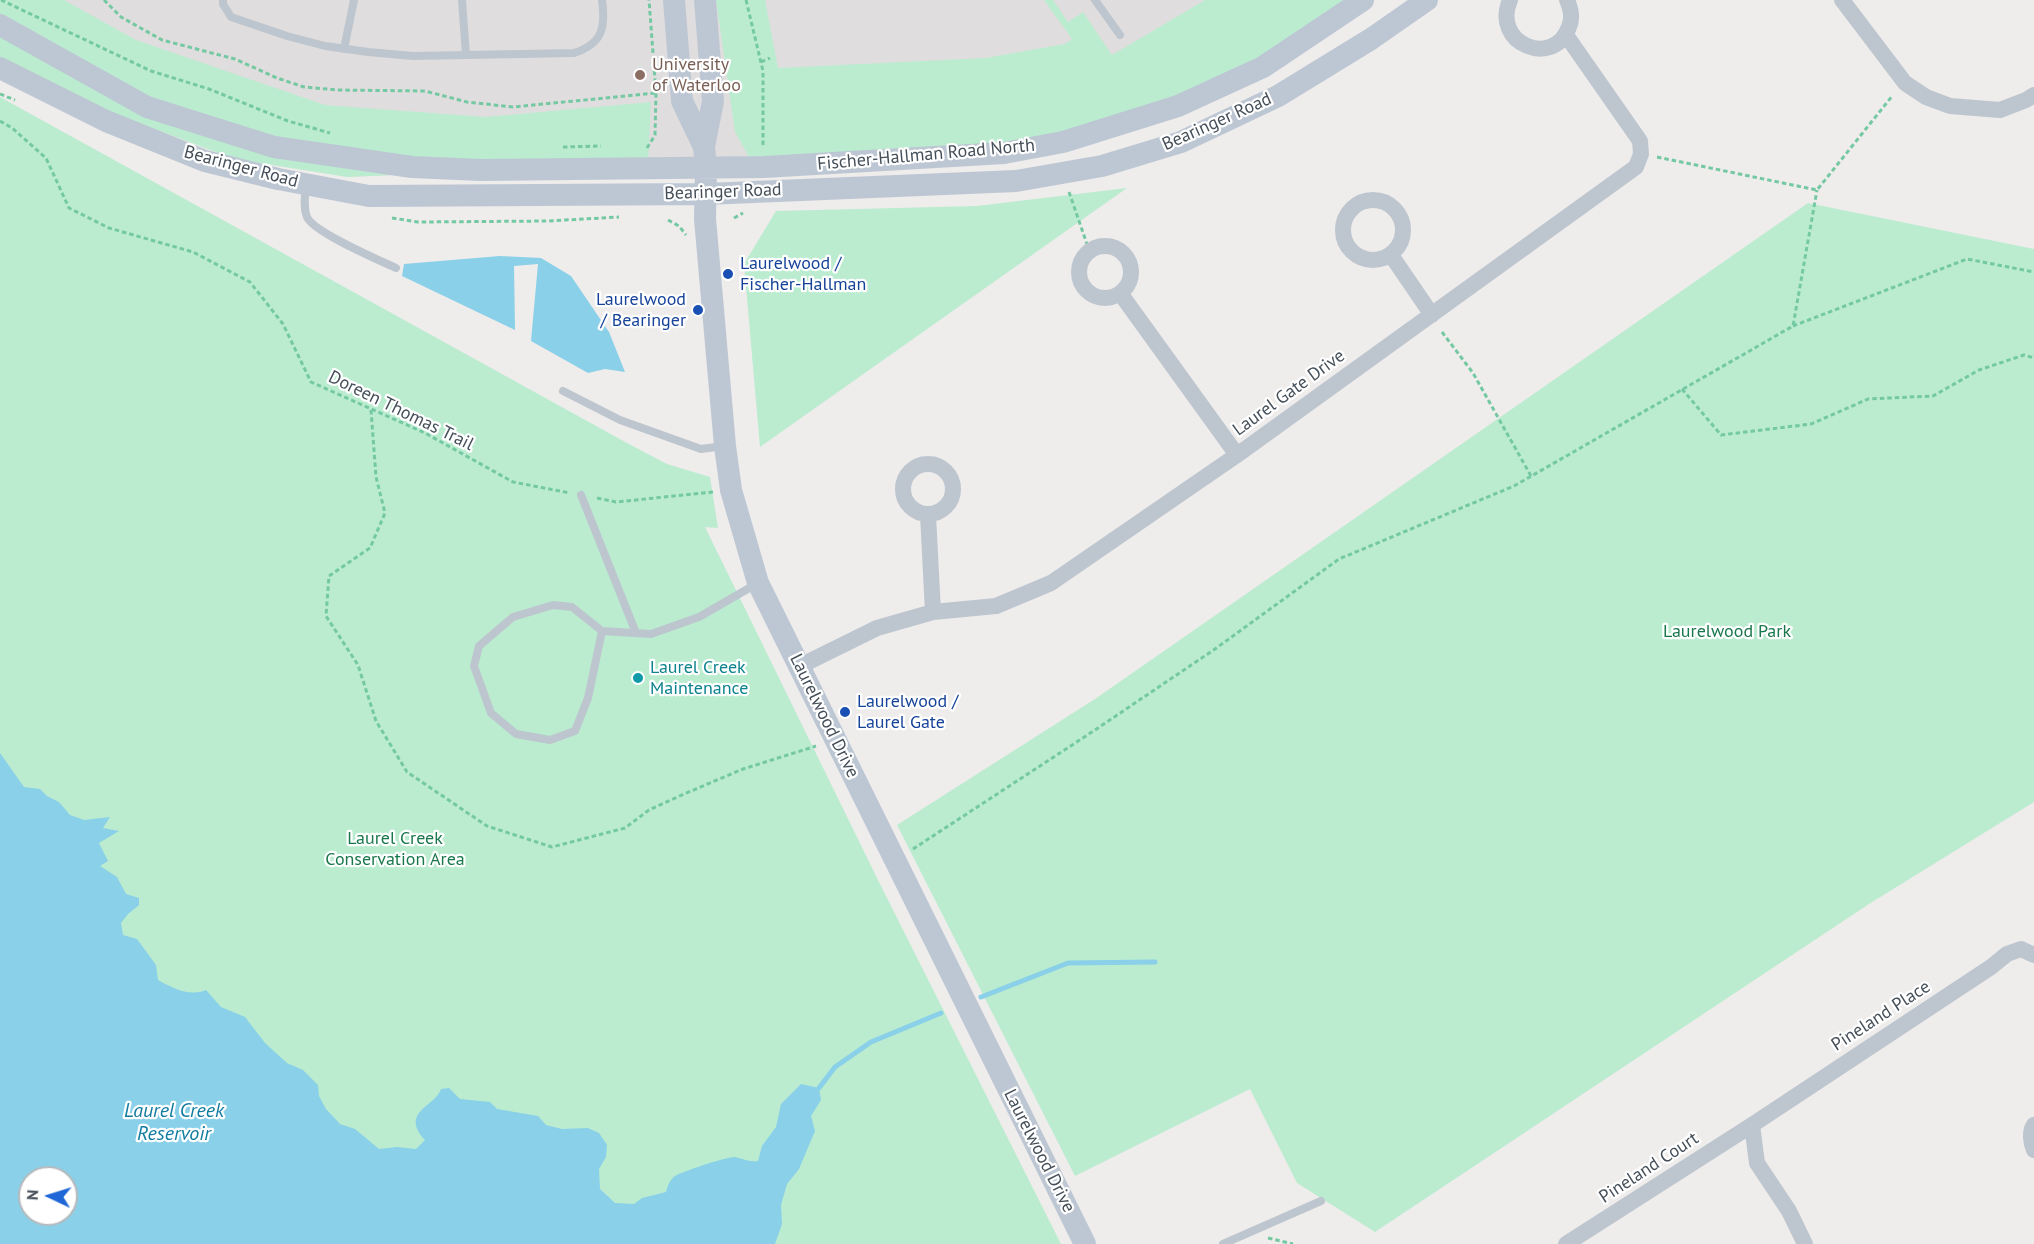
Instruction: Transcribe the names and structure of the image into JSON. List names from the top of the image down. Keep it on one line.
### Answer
{"streets":{"main road":["Bearinger Road","Fischer-Hallman Road North","Laurelwood Drive"],"street":["Laurel Gate Drive","Pineland Place","Pineland Court"],"path":["Doreen Thomas Trail"]},"crossings":[["Bearinger Road","Fischer-Hallman Road North"],["Bearinger Road","Laurelwood Drive"],["Fischer-Hallman Road North","Laurelwood Drive"],["Laurel Gate Drive","Laurelwood Drive"],["Pineland Place","Pineland Court"]],"water":["Laurel Creek Reservoir"],"parks":["Laurelwood Park","Laurel Creek Conservation Area"],"places":["University of Waterloo","Laurelwood / Fischer-Hallman","Laurelwood / Bearinger","Laurel Creek Maintenance","Laurelwood / Laurel Gate"],"north":"left"}
